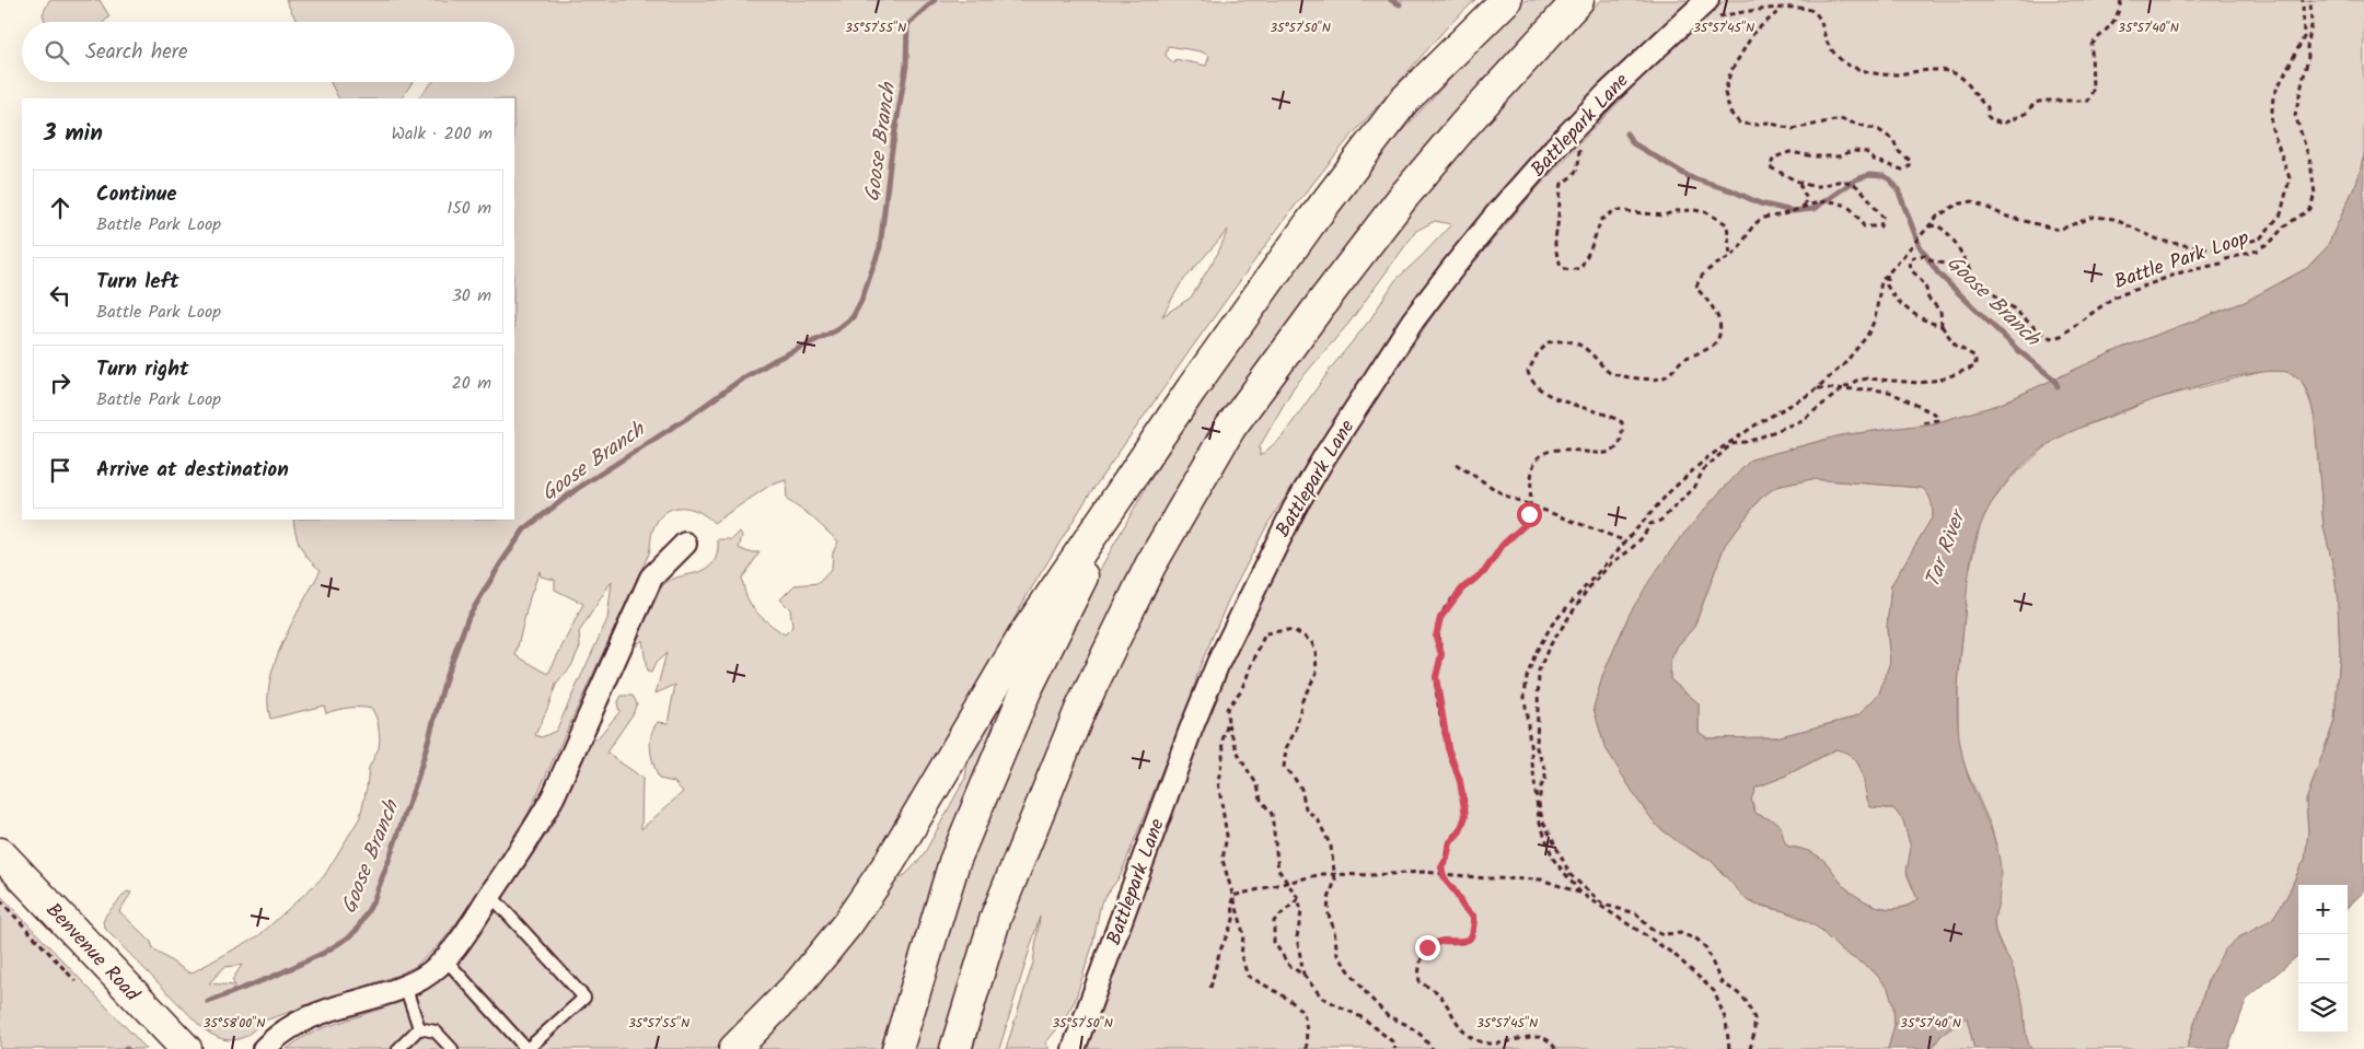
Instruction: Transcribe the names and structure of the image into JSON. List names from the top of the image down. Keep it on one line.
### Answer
{"streets":{"main road":["Benvenue Road"],"street":["Battlepark Lane"],"path":["Battle Park Loop"]},"water":["Goose Branch","Tar River"],"page":{"search":"Search here","heading":["3 min","Walk · 200 m"],"list":[["Continue","Battle Park Loop","150 m"],["Turn left","Battle Park Loop","30 m"],["Turn right","Battle Park Loop","20 m"],"Arrive at destination"],"map_buttons":["+","−"]},"coordinates":["35°57'55\"N","35°57'50\"N","35°57'45\"N","35°57'40\"N","35°58'00\"N"]}
